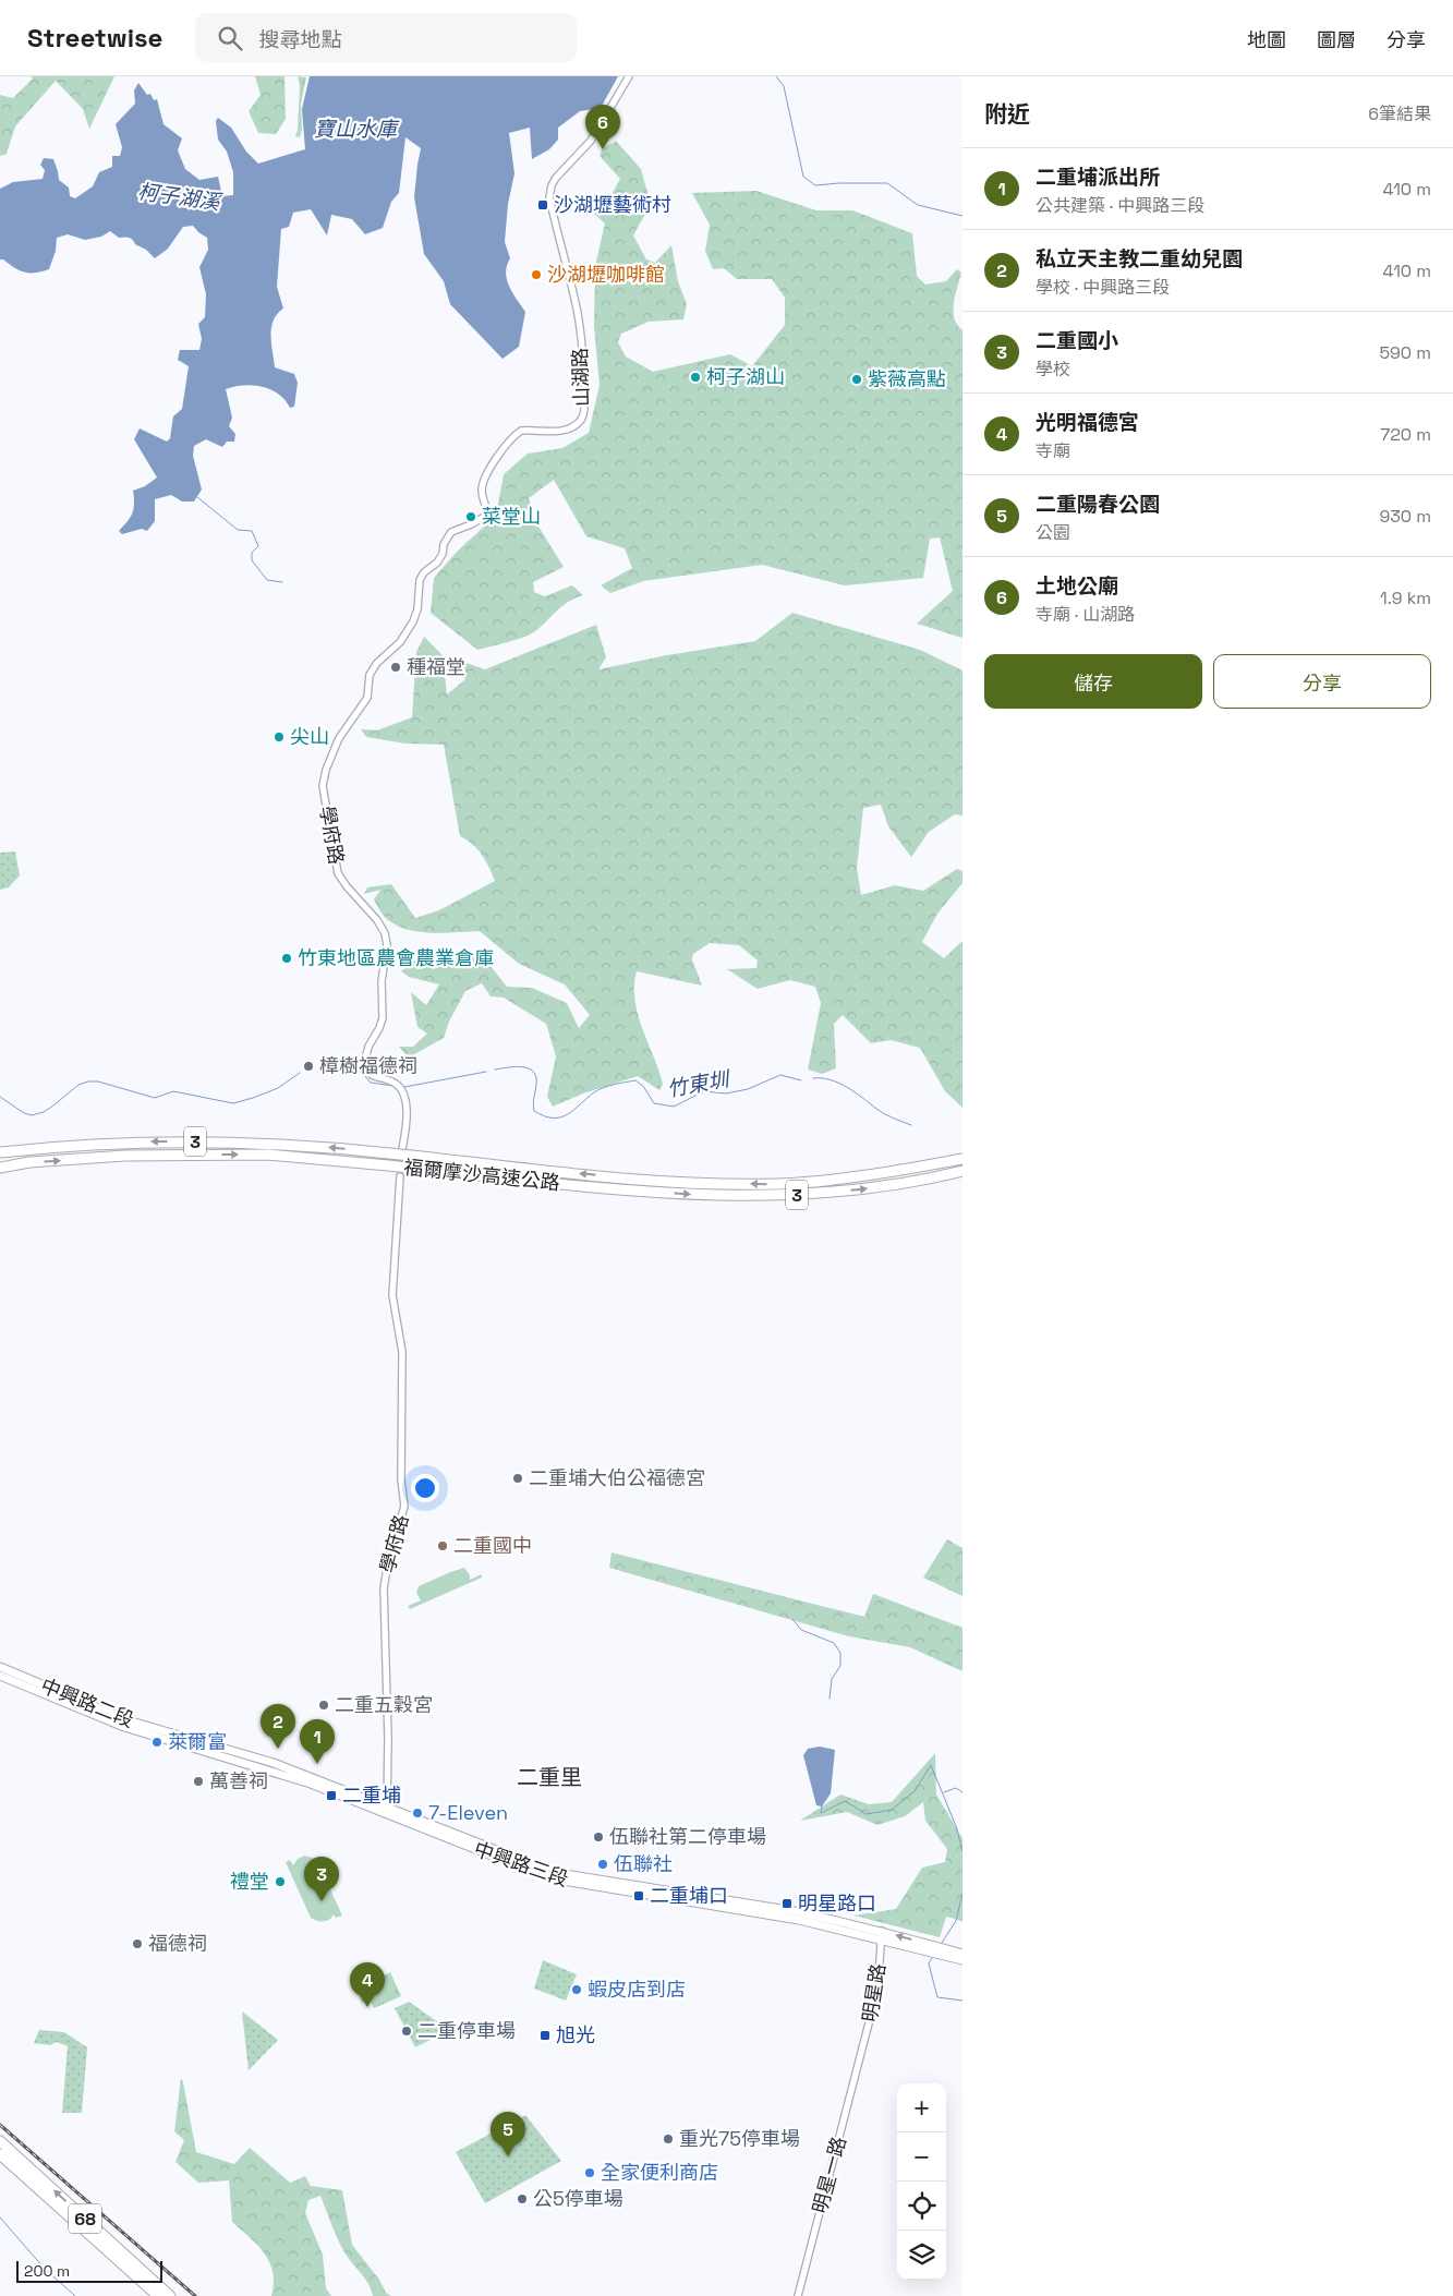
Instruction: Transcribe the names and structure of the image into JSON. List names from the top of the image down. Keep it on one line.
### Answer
{"streets":{"highway":["3","福爾摩沙高速公路","68"],"main road":["中興路二段","中興路三段"],"street":["山湖路","學府路","明星路","明星一路"]},"crossings":[["山湖路","學府路"],["學府路","中興路三段"],["中興路二段","中興路三段"],["中興路三段","明星路"],["明星路","明星一路"]],"districts":["二重里"],"water":["寶山水庫","柯子湖溪","竹東圳"],"places":{"transit":["沙湖壢藝術村","二重埔","二重埔口","明星路口","旭光"],"other":["沙湖壢咖啡館","柯子湖山","紫薇高點","菜堂山","種福堂","尖山","竹東地區農會農業倉庫","樟樹福德祠","二重埔大伯公福德宮","二重國中","二重五穀宮","萊爾富","萬善祠","7-Eleven","伍聯社第二停車場","伍聯社","禮堂","福德祠","蝦皮店到店","二重停車場","重光75停車場","全家便利商店","公5停車場"]},"scale_bar":"200 m","page":{"header":"Streetwise","search":"搜尋地點","nav":["地圖","圖層","分享"],"heading":["附近","6筆結果"],"pins":["6","2","1","3","4","5"],"list":[{"mark":"1","name":"二重埔派出所","note":"公共建築 · 中興路三段","value":"410 m"},{"mark":"2","name":"私立天主教二重幼兒園","note":"學校 · 中興路三段","value":"410 m"},{"mark":"3","name":"二重國小","note":"學校","value":"590 m"},{"mark":"4","name":"光明福德宮","note":"寺廟","value":"720 m"},{"mark":"5","name":"二重陽春公園","note":"公園","value":"930 m"},{"mark":"6","name":"土地公廟","note":"寺廟 · 山湖路","value":"1.9 km"}],"buttons":["儲存","分享"],"map_buttons":["+","−"],"scale":"200 m"}}
